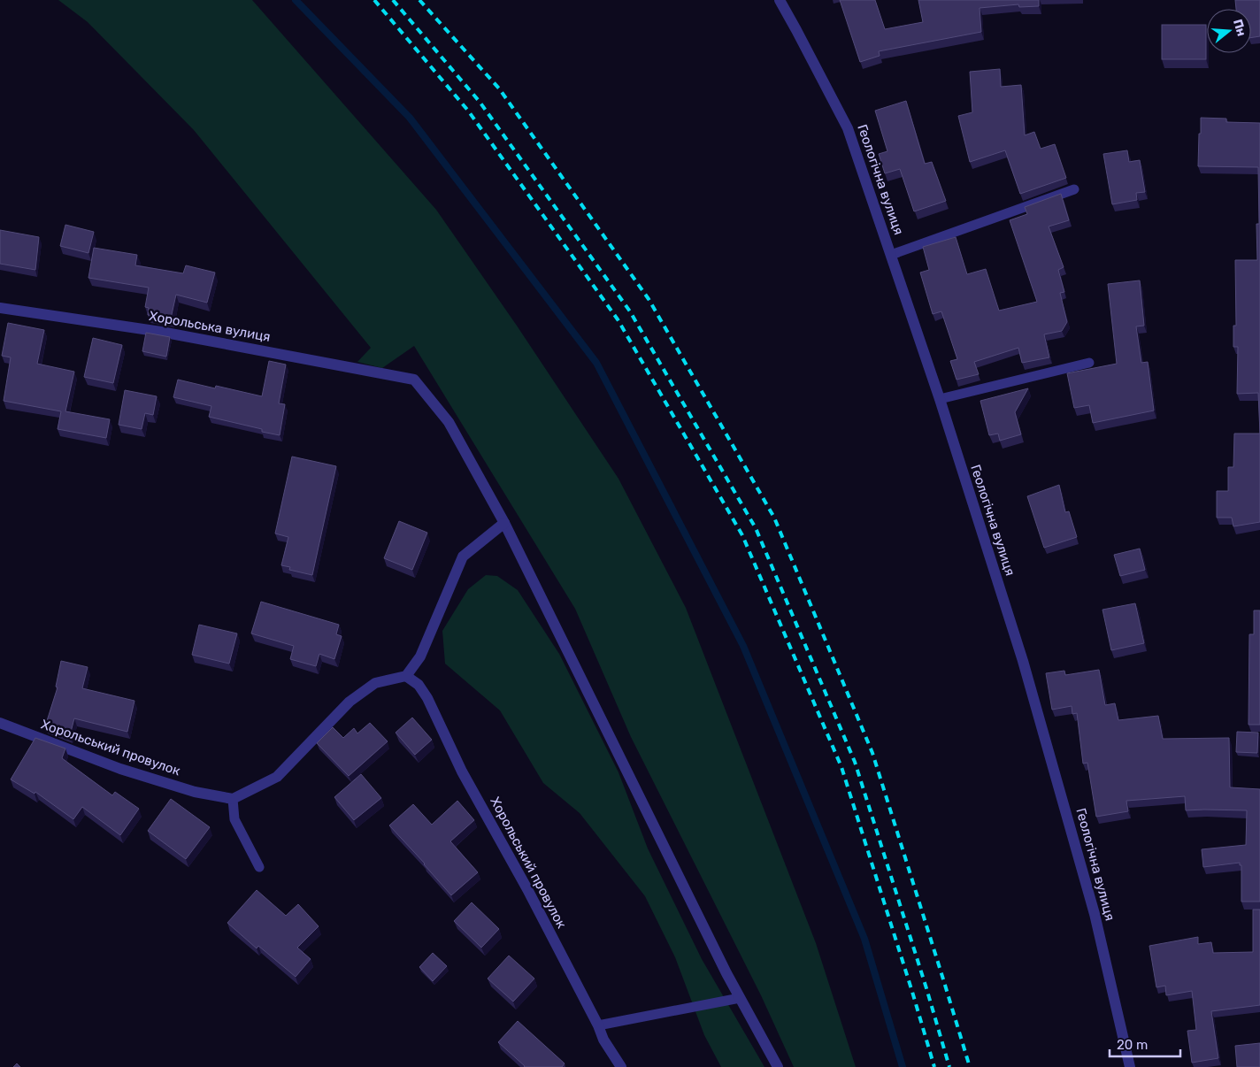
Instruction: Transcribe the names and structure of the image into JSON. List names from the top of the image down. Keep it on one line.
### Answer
{"streets":{"street":["Геологічна вулиця","Хорольська вулиця","Хорольський провулок"]},"scale_bar":"20 m","north":"right"}
